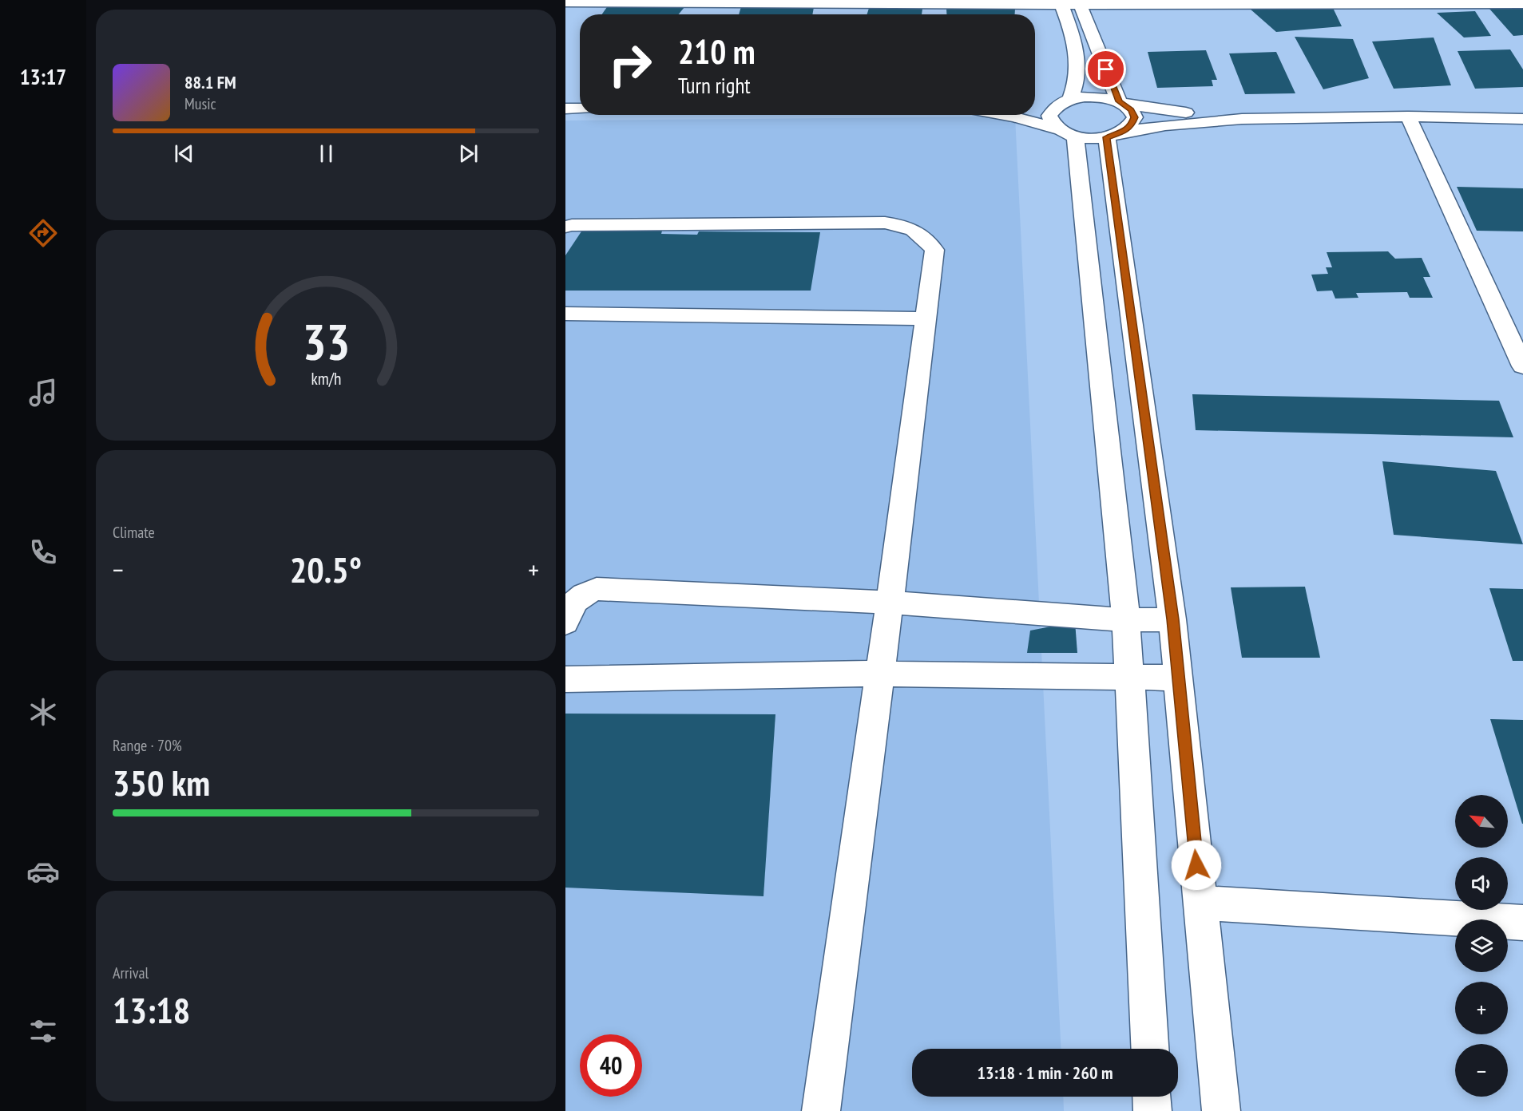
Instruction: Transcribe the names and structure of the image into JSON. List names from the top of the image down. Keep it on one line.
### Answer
{"north":"top left","page":{"tabs":"13:17","turn":["210 m","Turn right"],"song":["88.1 FM","Music"],"tile":["Climate",["Range · 70%","350 km"],["Arrival","13:18"]],"heat":["−","20.5°","+"],"map_buttons":["+","−"],"limit":"40","trip":"13:18 · 1 min · 260 m","gauge":["33","km/h"]}}
